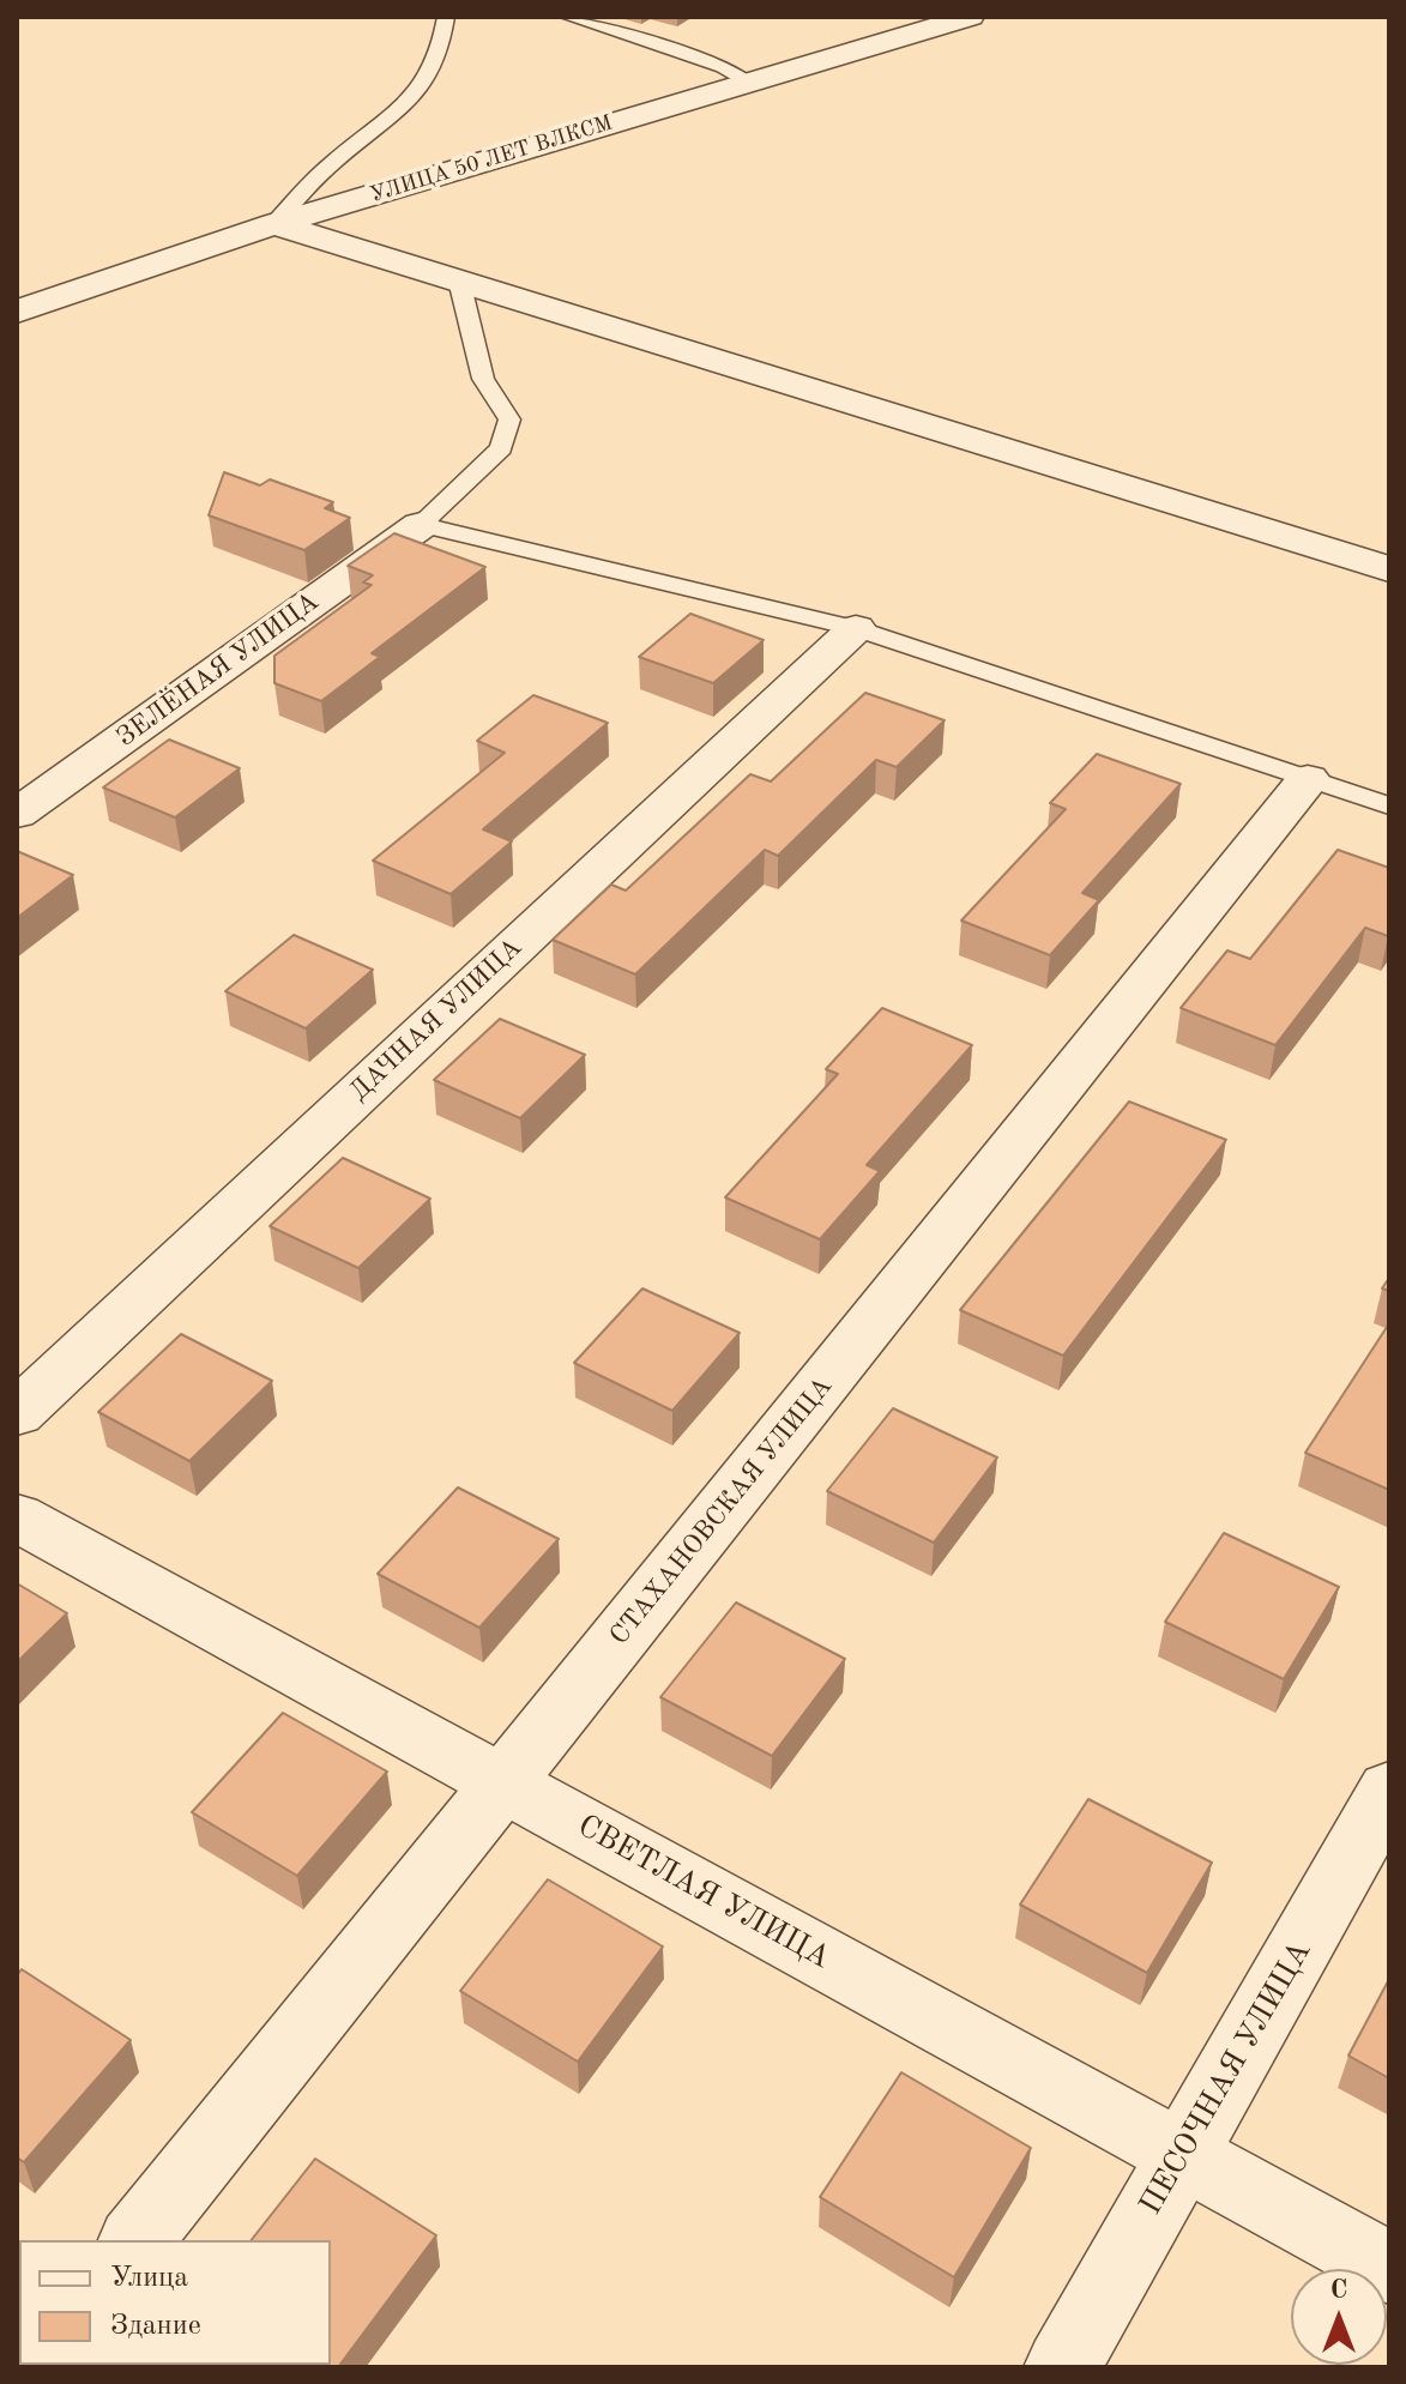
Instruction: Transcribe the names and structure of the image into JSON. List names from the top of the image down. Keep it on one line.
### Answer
{"streets":{"street":["УЛИЦА 50 ЛЕТ ВЛКСМ","ЗЕЛЁНАЯ УЛИЦА","ДАЧНАЯ УЛИЦА","СТАХАНОВСКАЯ УЛИЦА","СВЕТЛАЯ УЛИЦА","ПЕСОЧНАЯ УЛИЦА"]},"crossings":[["СТАХАНОВСКАЯ УЛИЦА","СВЕТЛАЯ УЛИЦА"],["СВЕТЛАЯ УЛИЦА","ПЕСОЧНАЯ УЛИЦА"]],"legend":["Улица","Здание"],"north":"top"}
